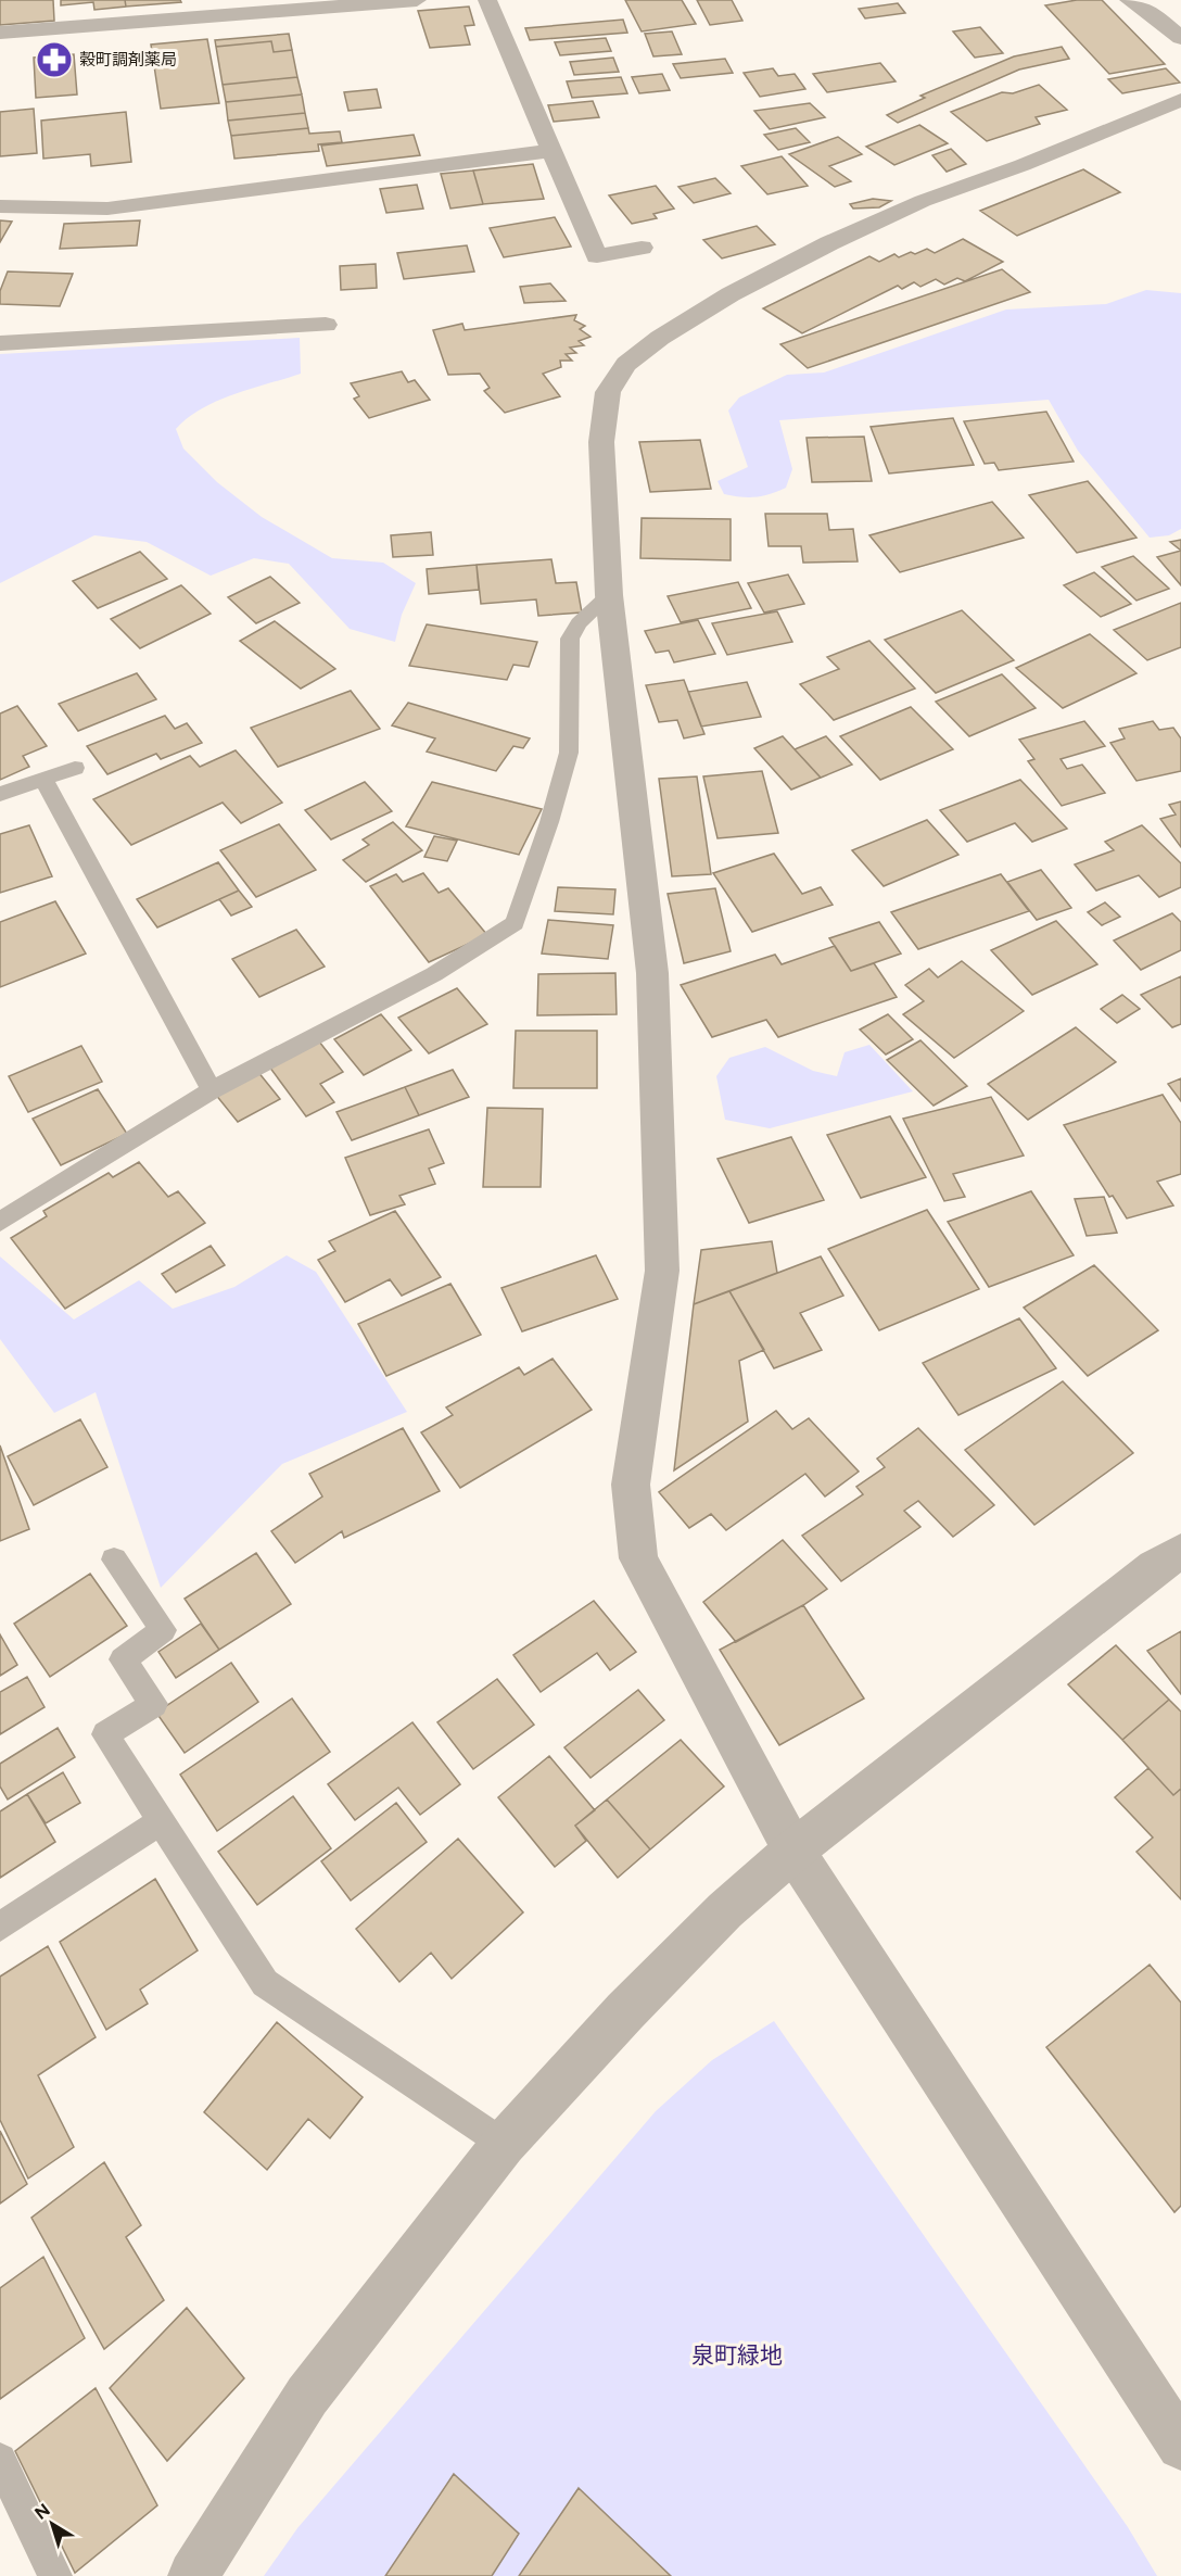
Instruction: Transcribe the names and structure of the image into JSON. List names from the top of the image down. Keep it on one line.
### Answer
{"parks":["泉町緑地"],"places":{"pharmacy":["穀町調剤薬局"]},"north":"top left"}
